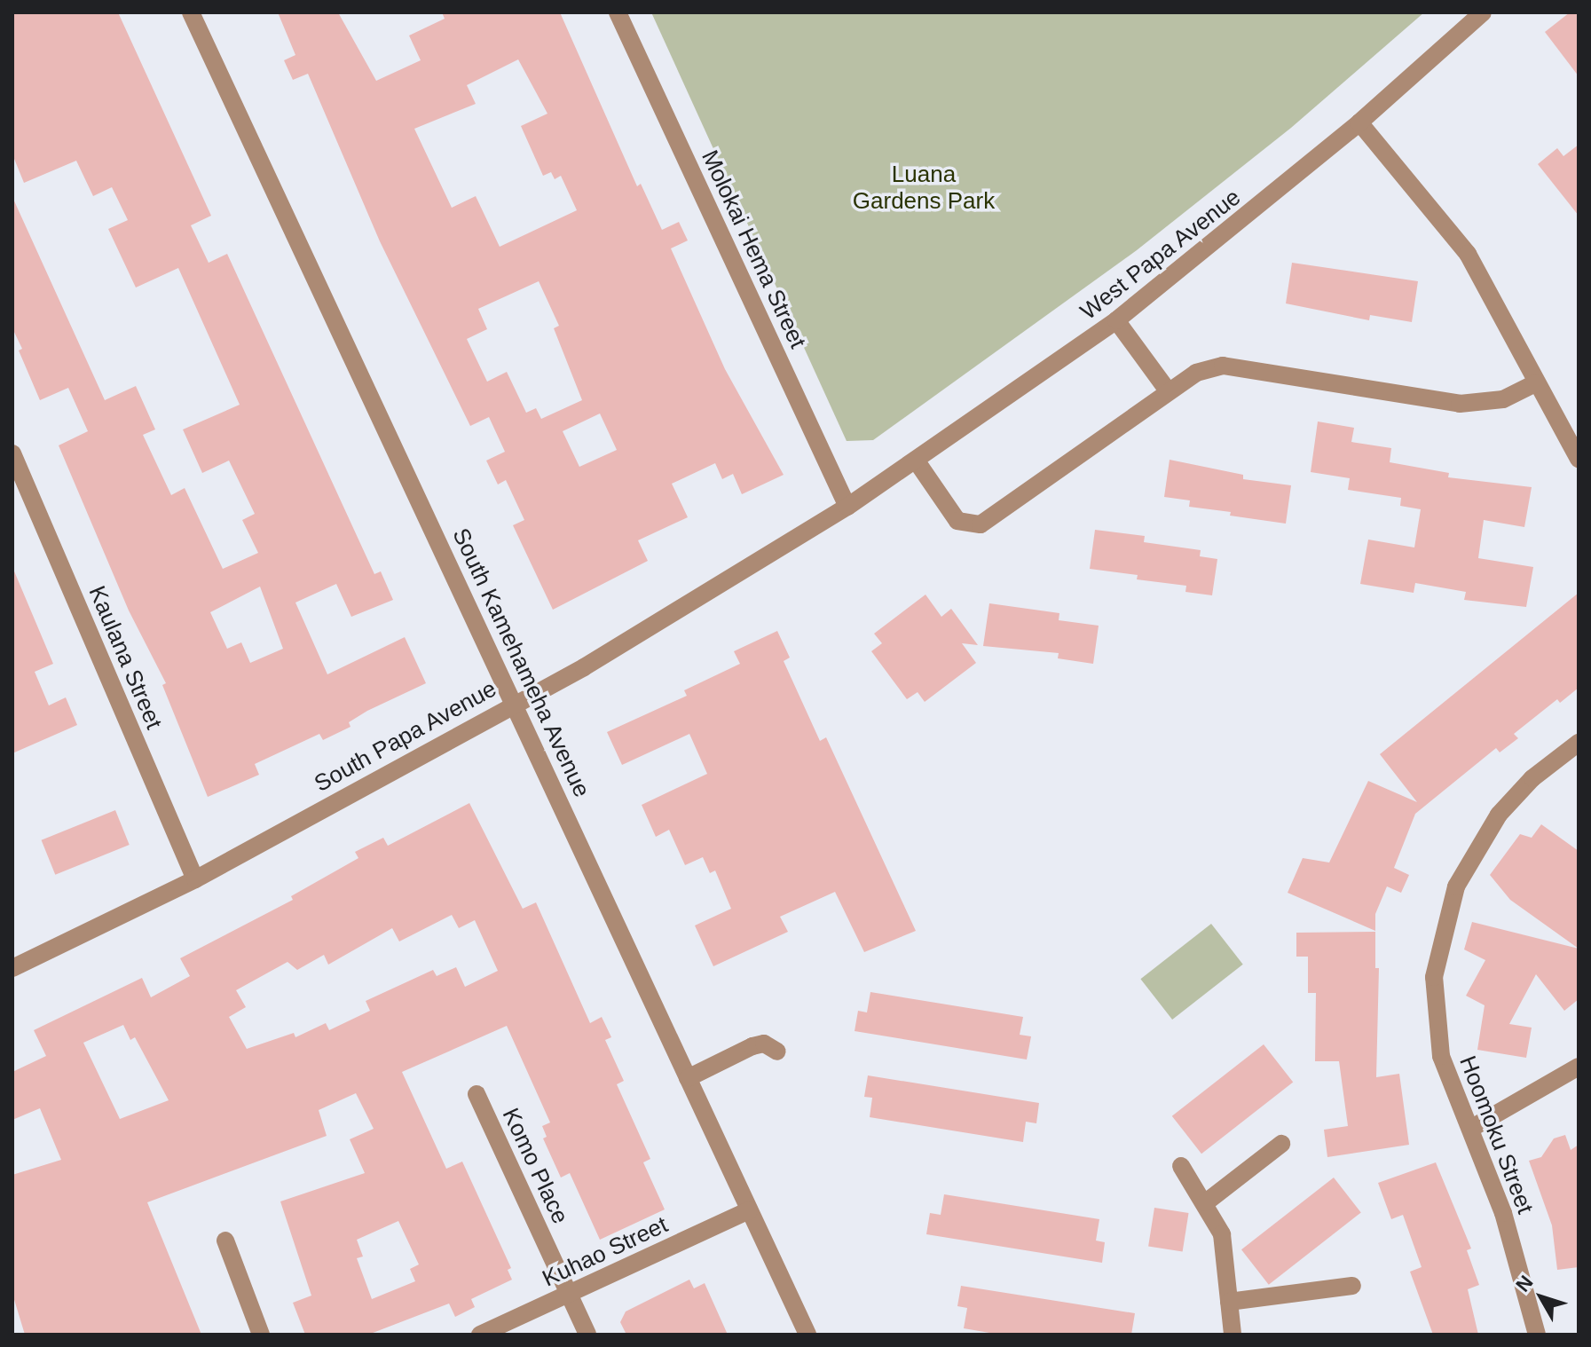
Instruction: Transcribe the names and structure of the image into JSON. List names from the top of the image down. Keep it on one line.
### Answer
{"streets":{"street":["Molokai Hema Street","West Papa Avenue","Kaulana Street","South Kamehameha Avenue","South Papa Avenue","Hoomoku Street","Komo Place","Kuhao Street"]},"crossings":[["Molokai Hema Street","West Papa Avenue"],["Molokai Hema Street","South Papa Avenue"],["West Papa Avenue","South Papa Avenue"],["Kaulana Street","South Papa Avenue"],["South Kamehameha Avenue","South Papa Avenue"],["South Kamehameha Avenue","Kuhao Street"],["Komo Place","Kuhao Street"]],"parks":["Luana Gardens Park"],"north":"top left"}
